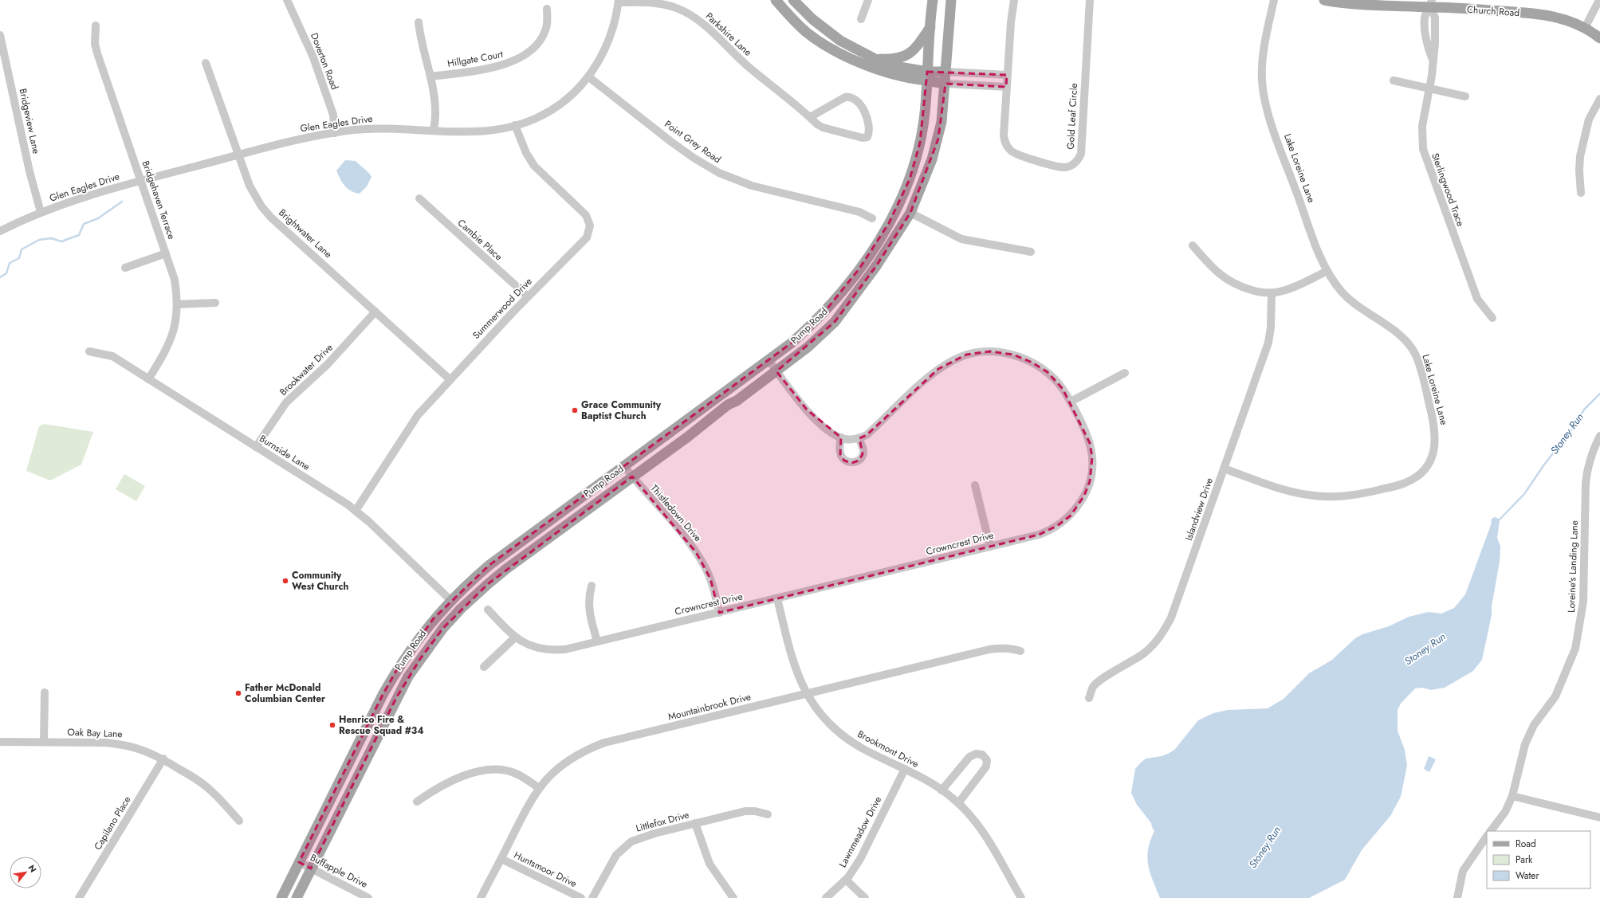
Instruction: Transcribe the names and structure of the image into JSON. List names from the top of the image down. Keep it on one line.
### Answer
{"streets":{"main road":["Church Road","Pump Road"],"street":["Parkshire Lane","Hillgate Court","Doverton Road","Gold Leaf Circle","Bridgeview Lane","Glen Eagles Drive","Point Grey Road","Lake Loreine Lane","Sterlingwood Trace","Bridgehaven Terrace","Brightwater Lane","Cambie Place","Summerwood Drive","Brookwater Drive","Burnside Lane","Islandview Drive","Thistledown Drive","Crowncrest Drive","Loreine's Landing Lane","Mountainbrook Drive","Oak Bay Lane","Brookmont Drive","Littlefox Drive","Capilano Place","Lawnmeadow Drive","Huntsmoor Drive","Buffapple Drive"]},"crossings":[["Church Road","Sterlingwood Trace"],["Parkshire Lane","Glen Eagles Drive"],["Doverton Road","Glen Eagles Drive"],["Bridgeview Lane","Glen Eagles Drive"],["Glen Eagles Drive","Point Grey Road"],["Glen Eagles Drive","Bridgehaven Terrace"],["Glen Eagles Drive","Brightwater Lane"],["Glen Eagles Drive","Summerwood Drive"],["Lake Loreine Lane","Islandview Drive"],["Bridgehaven Terrace","Burnside Lane"],["Brightwater Lane","Summerwood Drive"],["Brightwater Lane","Brookwater Drive"],["Cambie Place","Summerwood Drive"],["Summerwood Drive","Burnside Lane"],["Pump Road","Burnside Lane"],["Pump Road","Thistledown Drive"],["Pump Road","Buffapple Drive"],["Brookwater Drive","Burnside Lane"],["Thistledown Drive","Crowncrest Drive"],["Crowncrest Drive","Brookmont Drive"],["Mountainbrook Drive","Brookmont Drive"],["Mountainbrook Drive","Huntsmoor Drive"],["Oak Bay Lane","Capilano Place"],["Brookmont Drive","Lawnmeadow Drive"]],"water":["Stoney Run"],"places":["Grace Community Baptist Church","Community West Church","Father McDonald Columbian Center","Henrico Fire & Rescue Squad #34"],"legend":["Road","Park","Water"],"north":"top right"}
